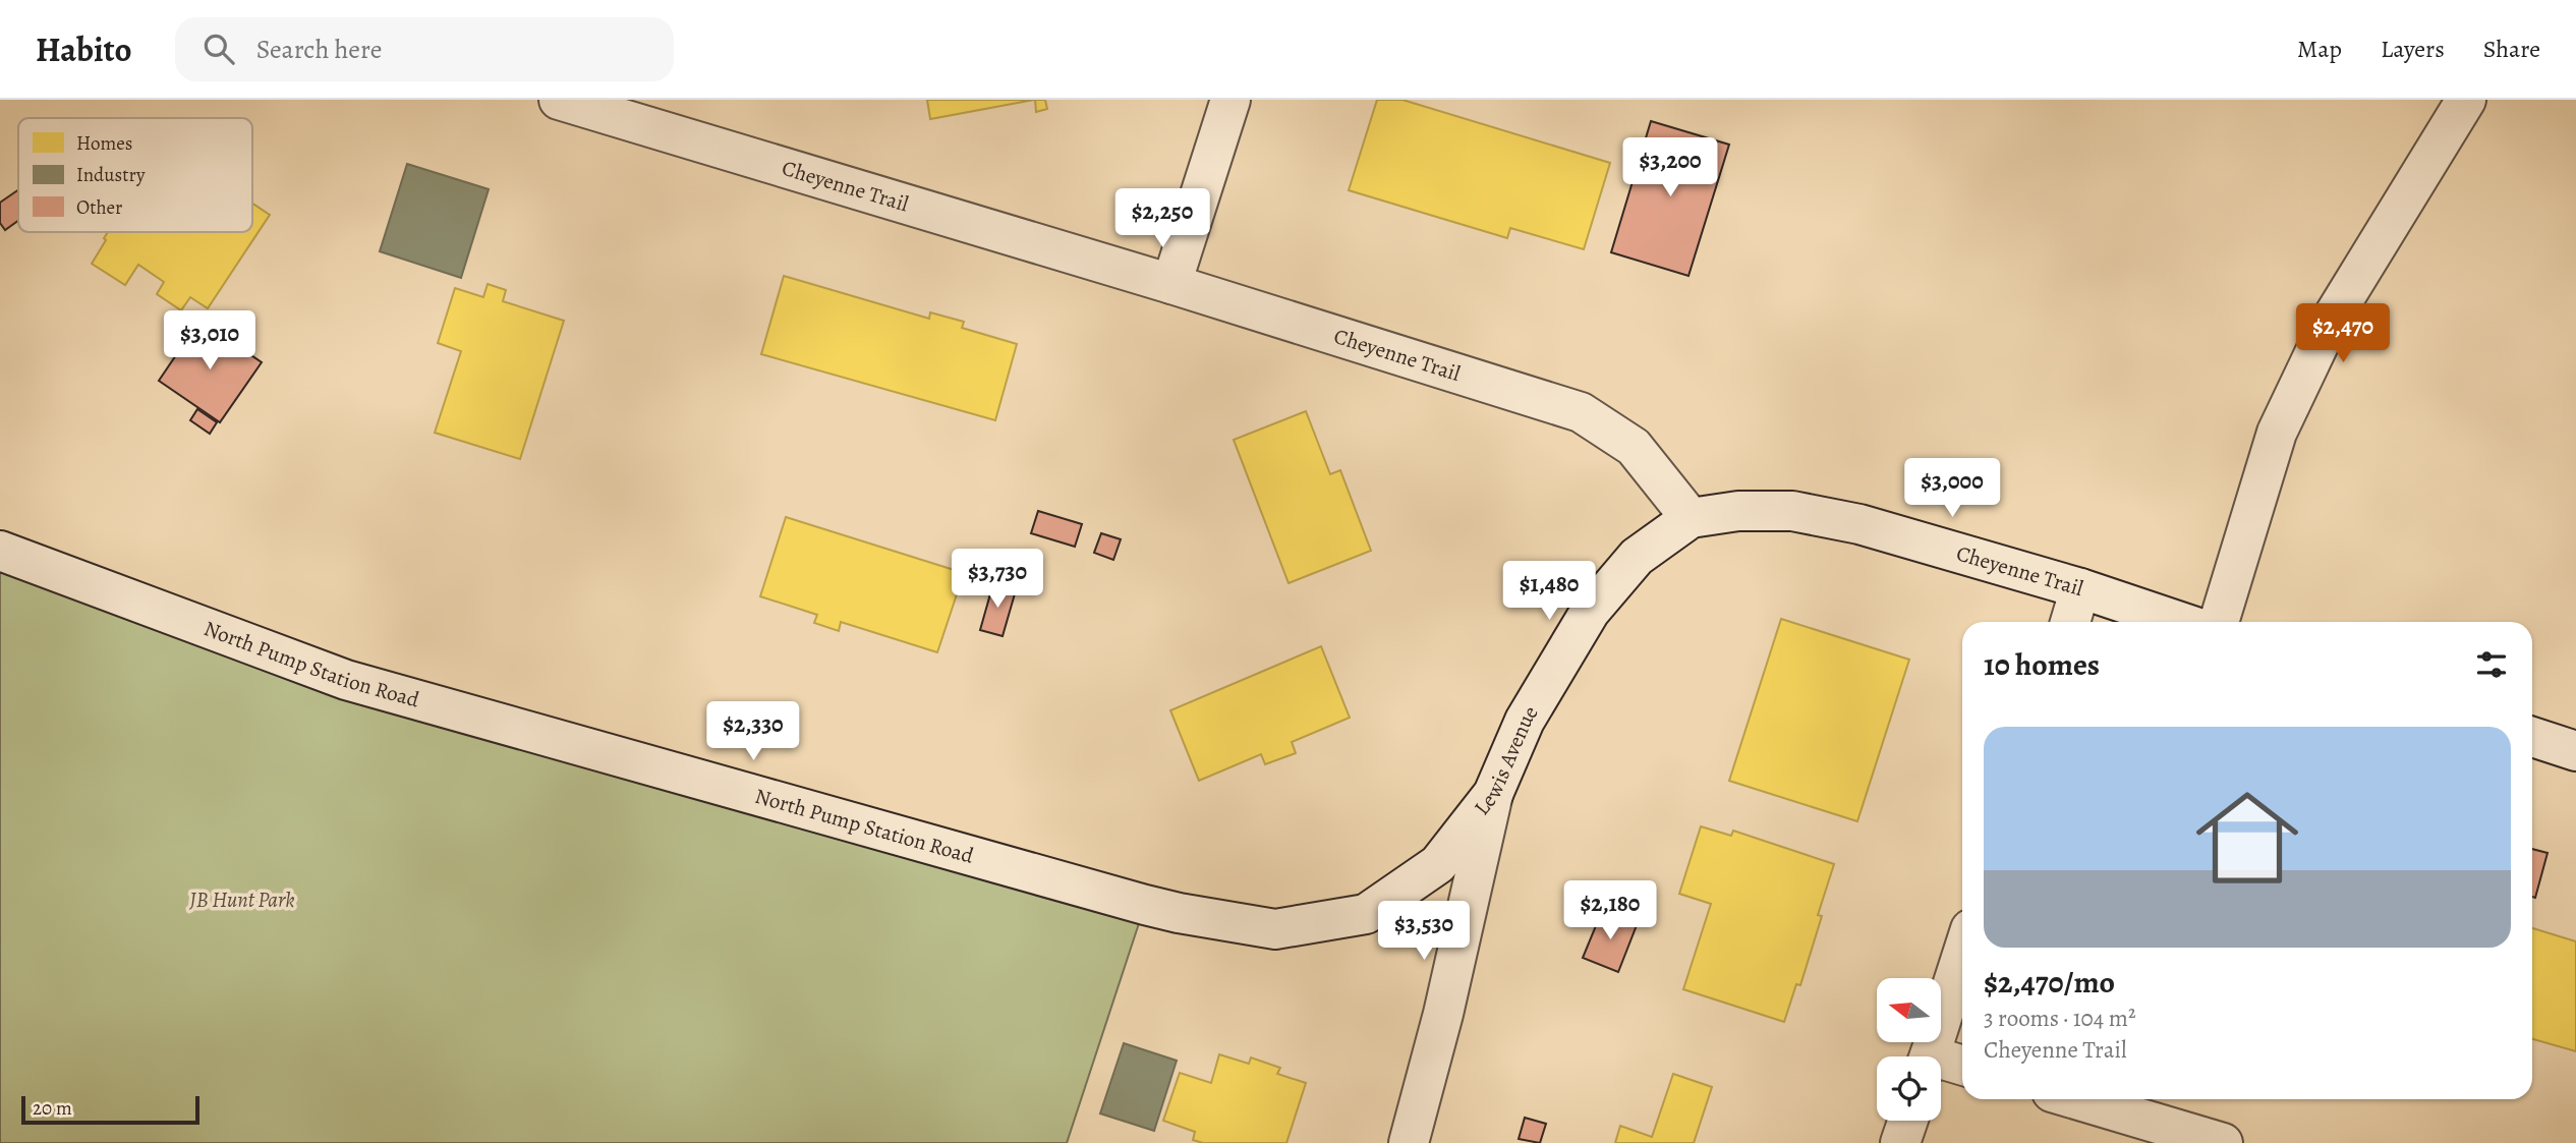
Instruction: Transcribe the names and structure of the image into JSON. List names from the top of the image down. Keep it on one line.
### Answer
{"streets":{"street":["Cheyenne Trail","North Pump Station Road","Lewis Avenue"]},"crossings":[["Cheyenne Trail","Lewis Avenue"],["North Pump Station Road","Lewis Avenue"]],"parks":["JB Hunt Park"],"legend":["Homes","Industry","Other"],"scale_bar":"20 m","north":"left","page":{"header":"Habito","search":"Search here","nav":["Map","Layers","Share"],"price":["$3,200","$2,250","$2,470","$3,010","$3,000","$3,730","$1,480","$2,330","$2,180","$3,530"],"heading":"10 homes","list":[{"name":"$2,470/mo","note":"3 rooms · 104 m² · Cheyenne Trail"}],"scale":"20 m"}}
